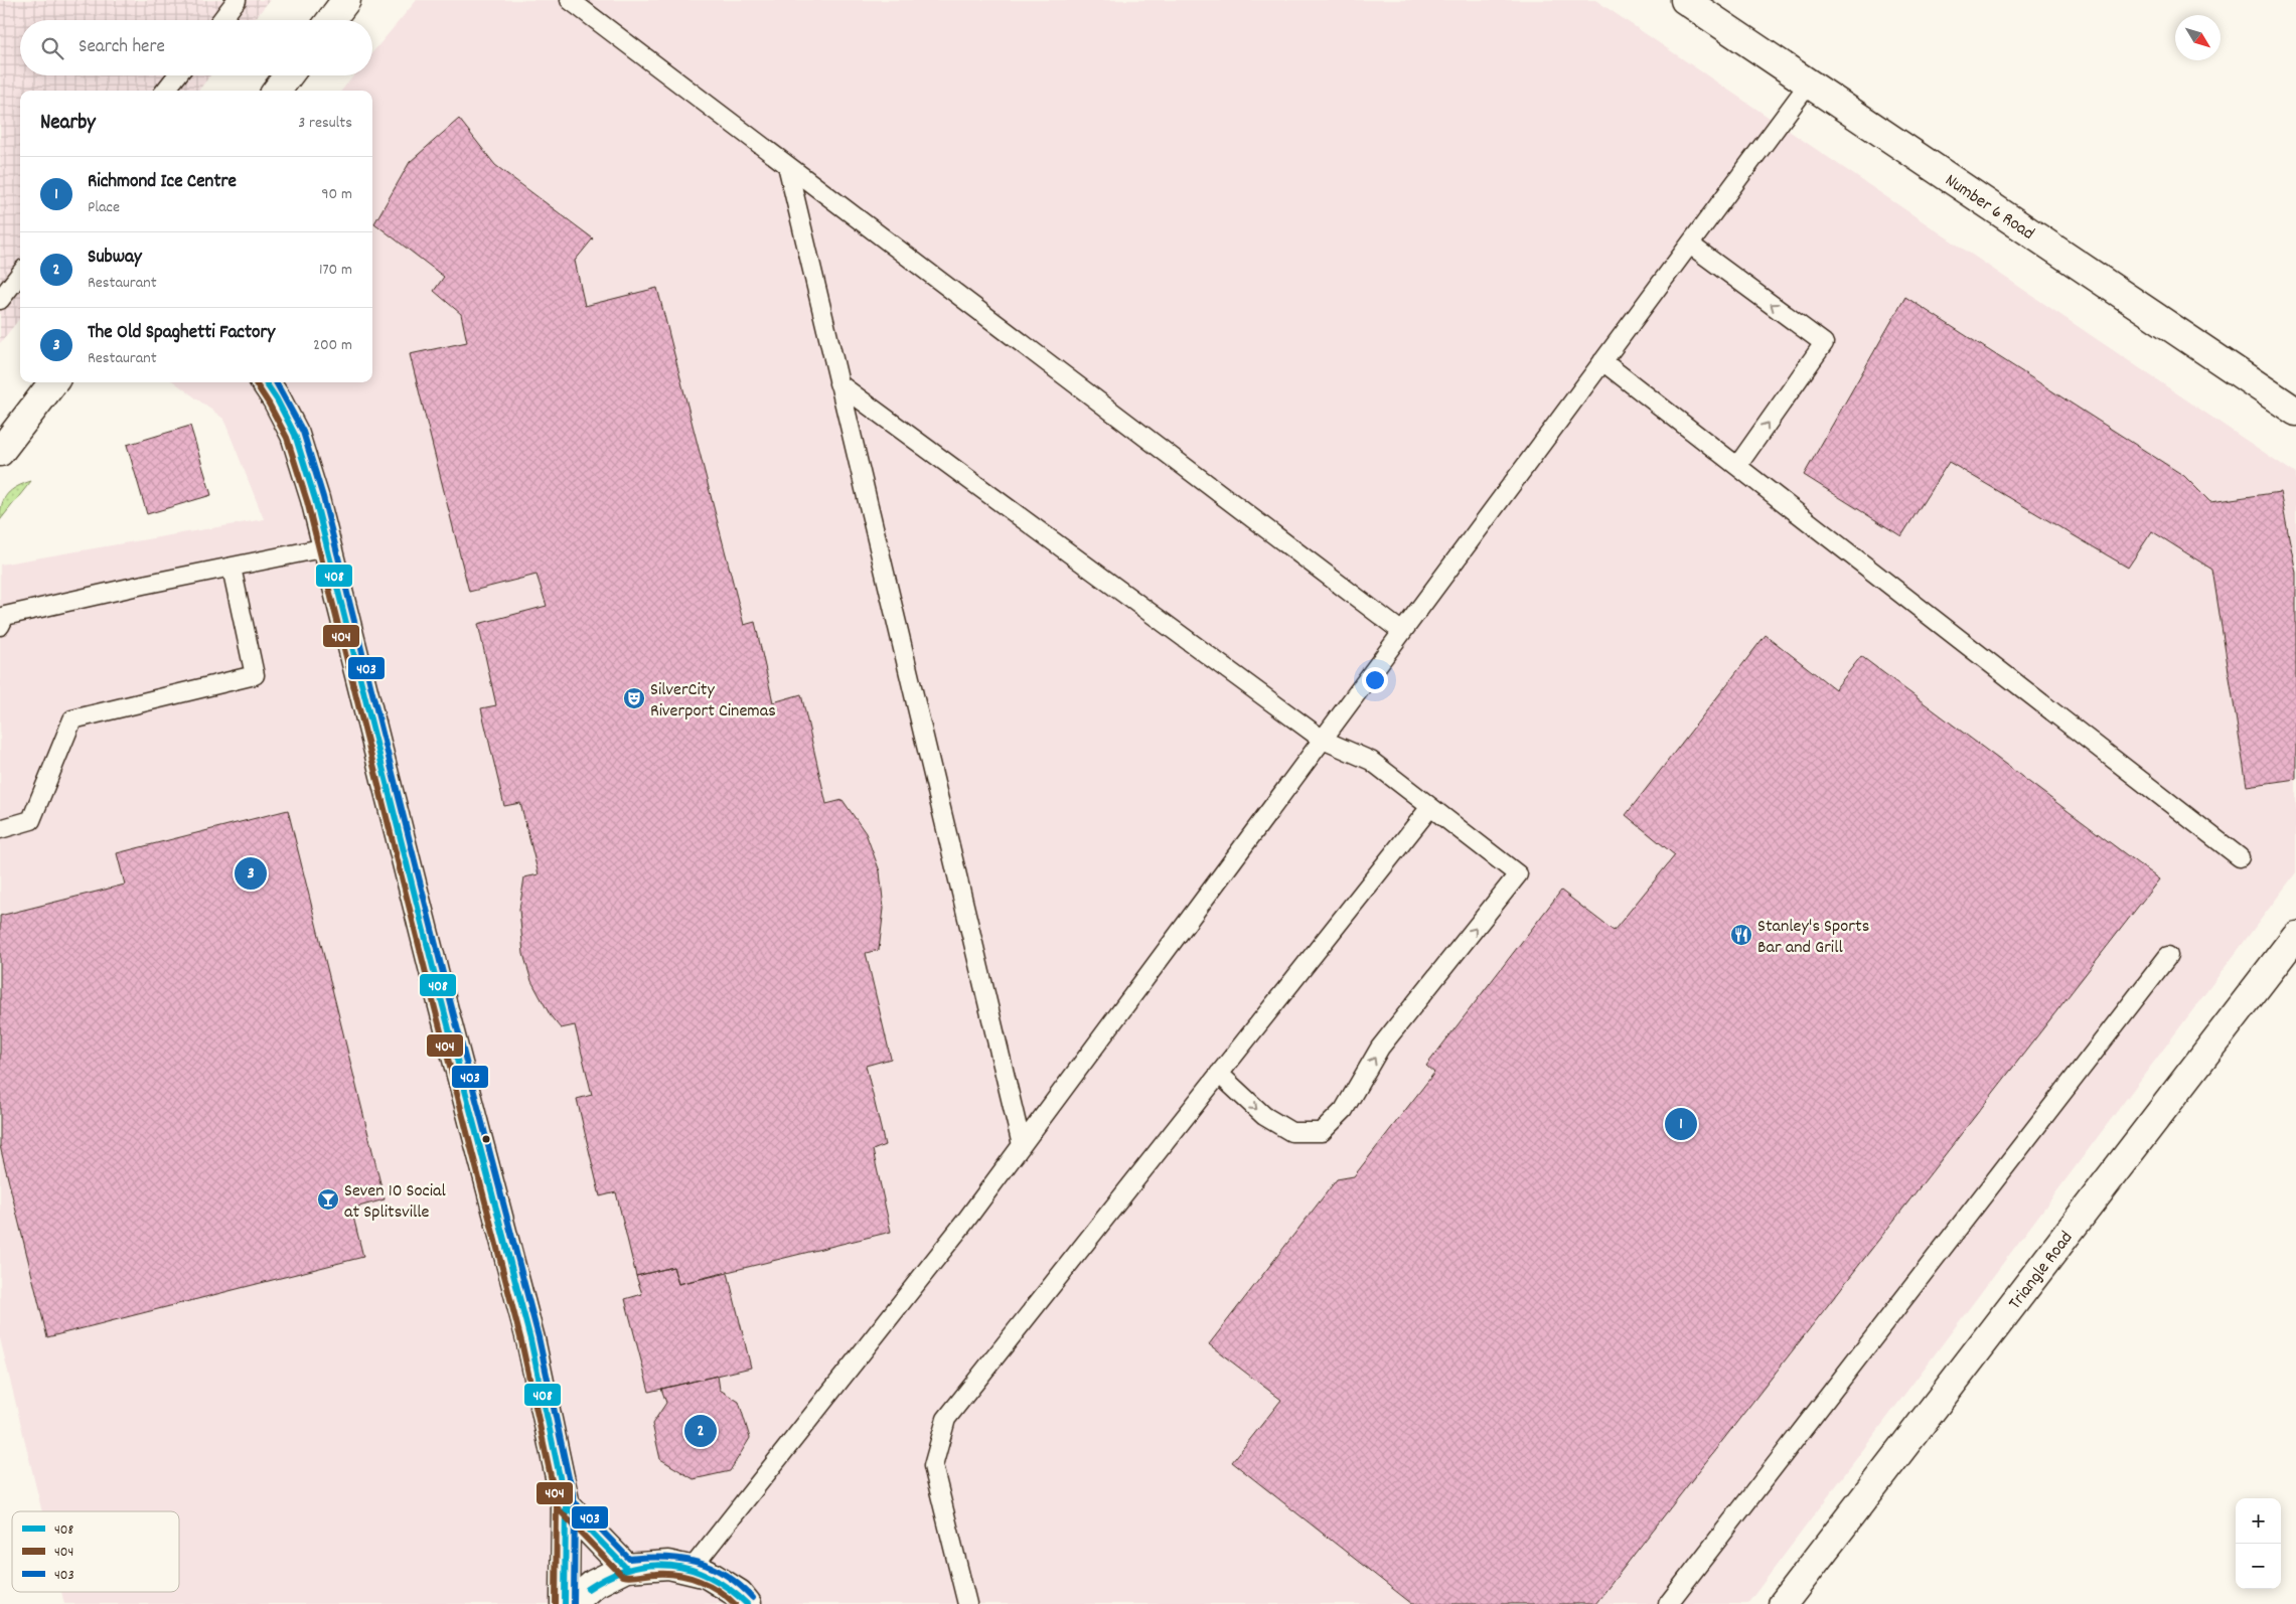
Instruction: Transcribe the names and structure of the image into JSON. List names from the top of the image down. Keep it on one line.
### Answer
{"streets":{"street":["Number 6 Road","Triangle Road"]},"places":{"theatre":["SilverCity Riverport Cinemas"],"restaurant":["Stanley's Sports Bar and Grill"],"bar":["Seven 10 Social at Splitsville"]},"lines":["transit line 408","transit line 403","transit line 404"],"legend":["408","404","403"],"north":"bottom right","page":{"search":"Search here","heading":["Nearby","3 results"],"list":[{"mark":"1","name":"Richmond Ice Centre","note":"Place","value":"90 m"},{"mark":"2","name":"Subway","note":"Restaurant","value":"170 m"},{"mark":"3","name":"The Old Spaghetti Factory","note":"Restaurant","value":"200 m"}],"pins":["3","1","2"],"map_buttons":["+","−"]}}
